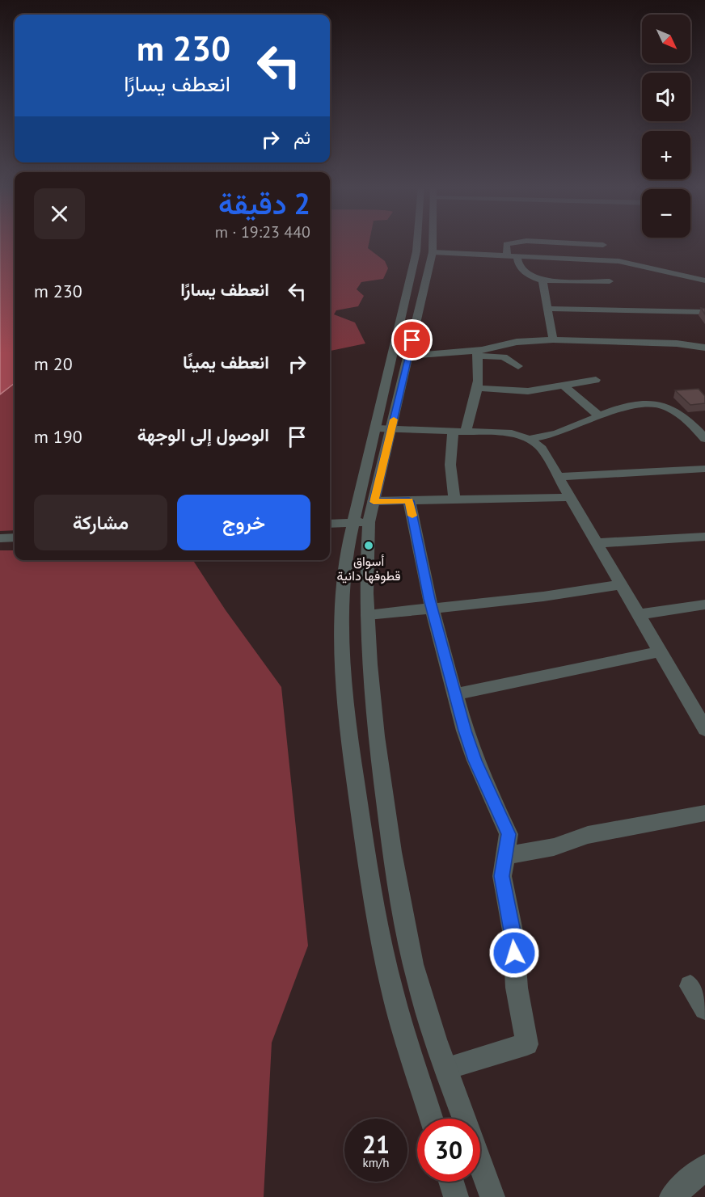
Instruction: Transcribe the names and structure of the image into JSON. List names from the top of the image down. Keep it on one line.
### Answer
{"places":["أسواق قطوفها دانية"],"north":"bottom right","page":{"map_buttons":["+","−"],"turn":["230 m","انعطف يسارًا"],"then":"ثم","heading":["2 دقيقة","440 m · 19:23"],"list":[{"name":"انعطف يسارًا","value":"230 m"},{"name":"انعطف يمينًا","value":"20 m"},{"name":"الوصول إلى الوجهة","value":"190 m"}],"buttons":["خروج","مشاركة"],"speed":"21 km/h","limit":"30"}}
